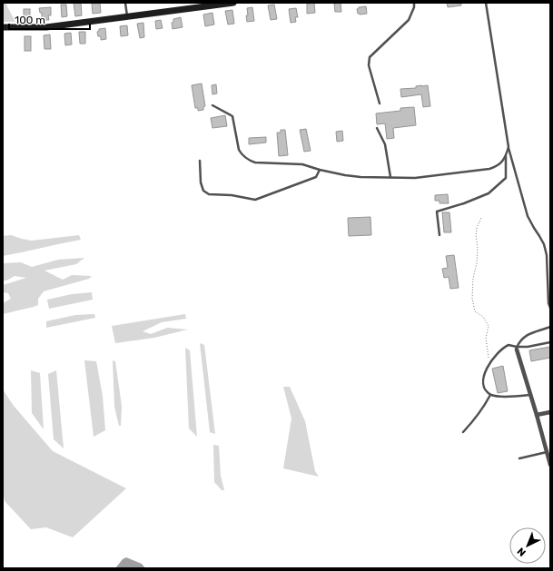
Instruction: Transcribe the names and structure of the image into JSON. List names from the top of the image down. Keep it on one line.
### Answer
{"scale_bar":"100 m","north":"bottom left"}
